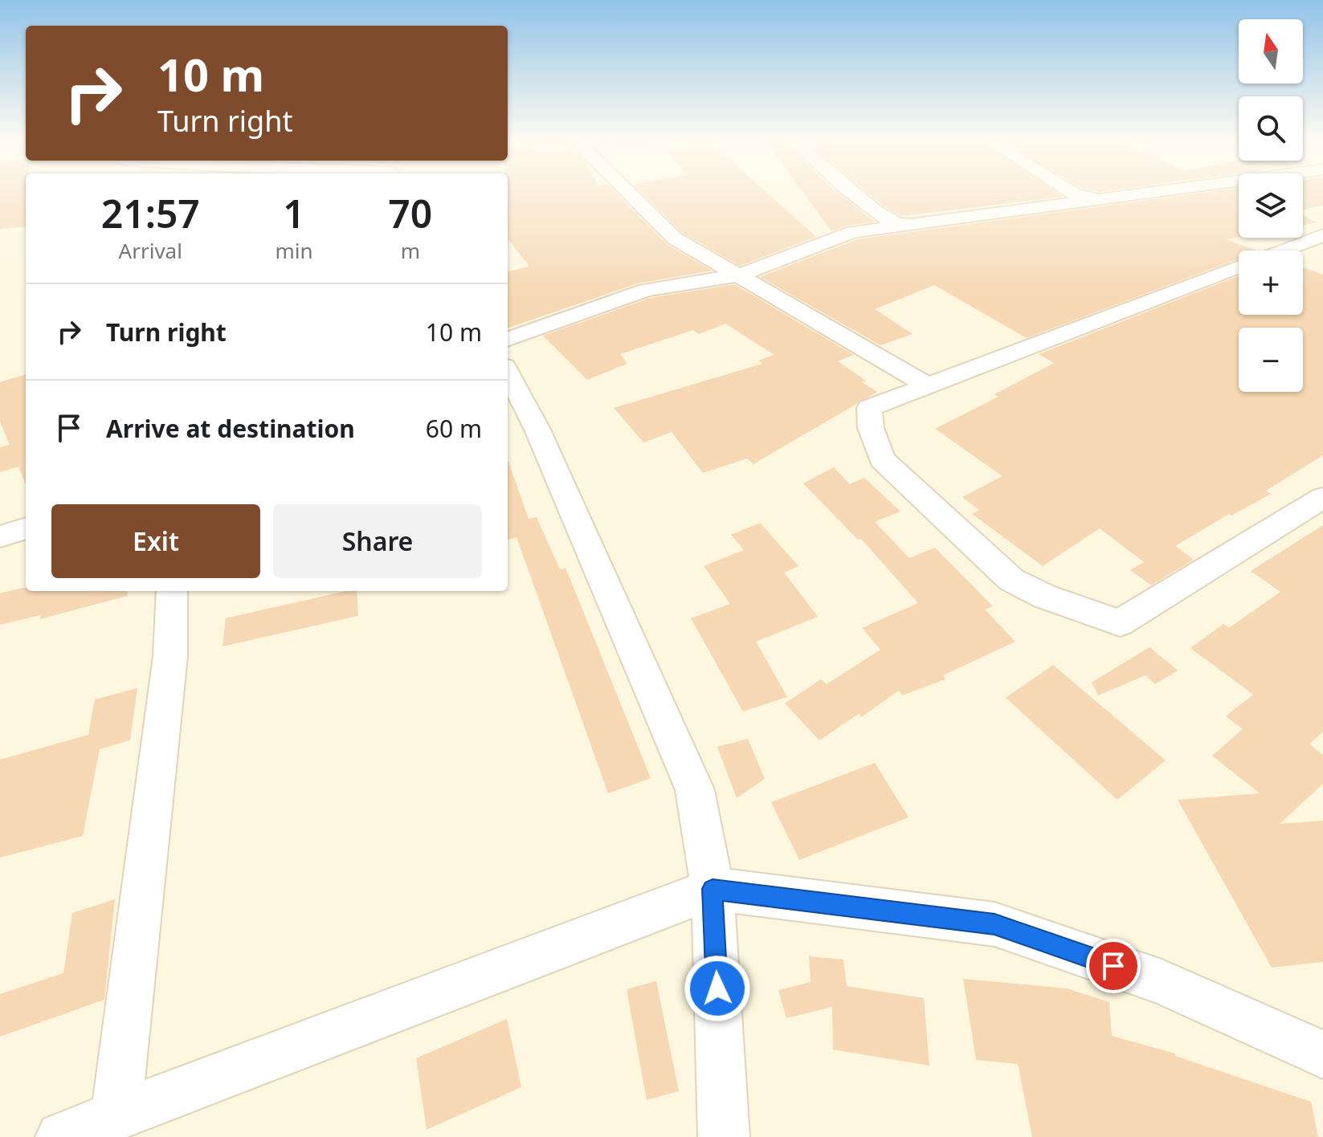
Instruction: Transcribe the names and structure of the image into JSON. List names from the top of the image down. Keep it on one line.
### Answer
{"north":"top","page":{"map_buttons":["+","−"],"turn":["10 m","Turn right"],"eta":["21:57","Arrival","1","min","70","m"],"list":[{"name":"Turn right","value":"10 m"},{"name":"Arrive at destination","value":"60 m"}],"buttons":["Exit","Share"]}}
